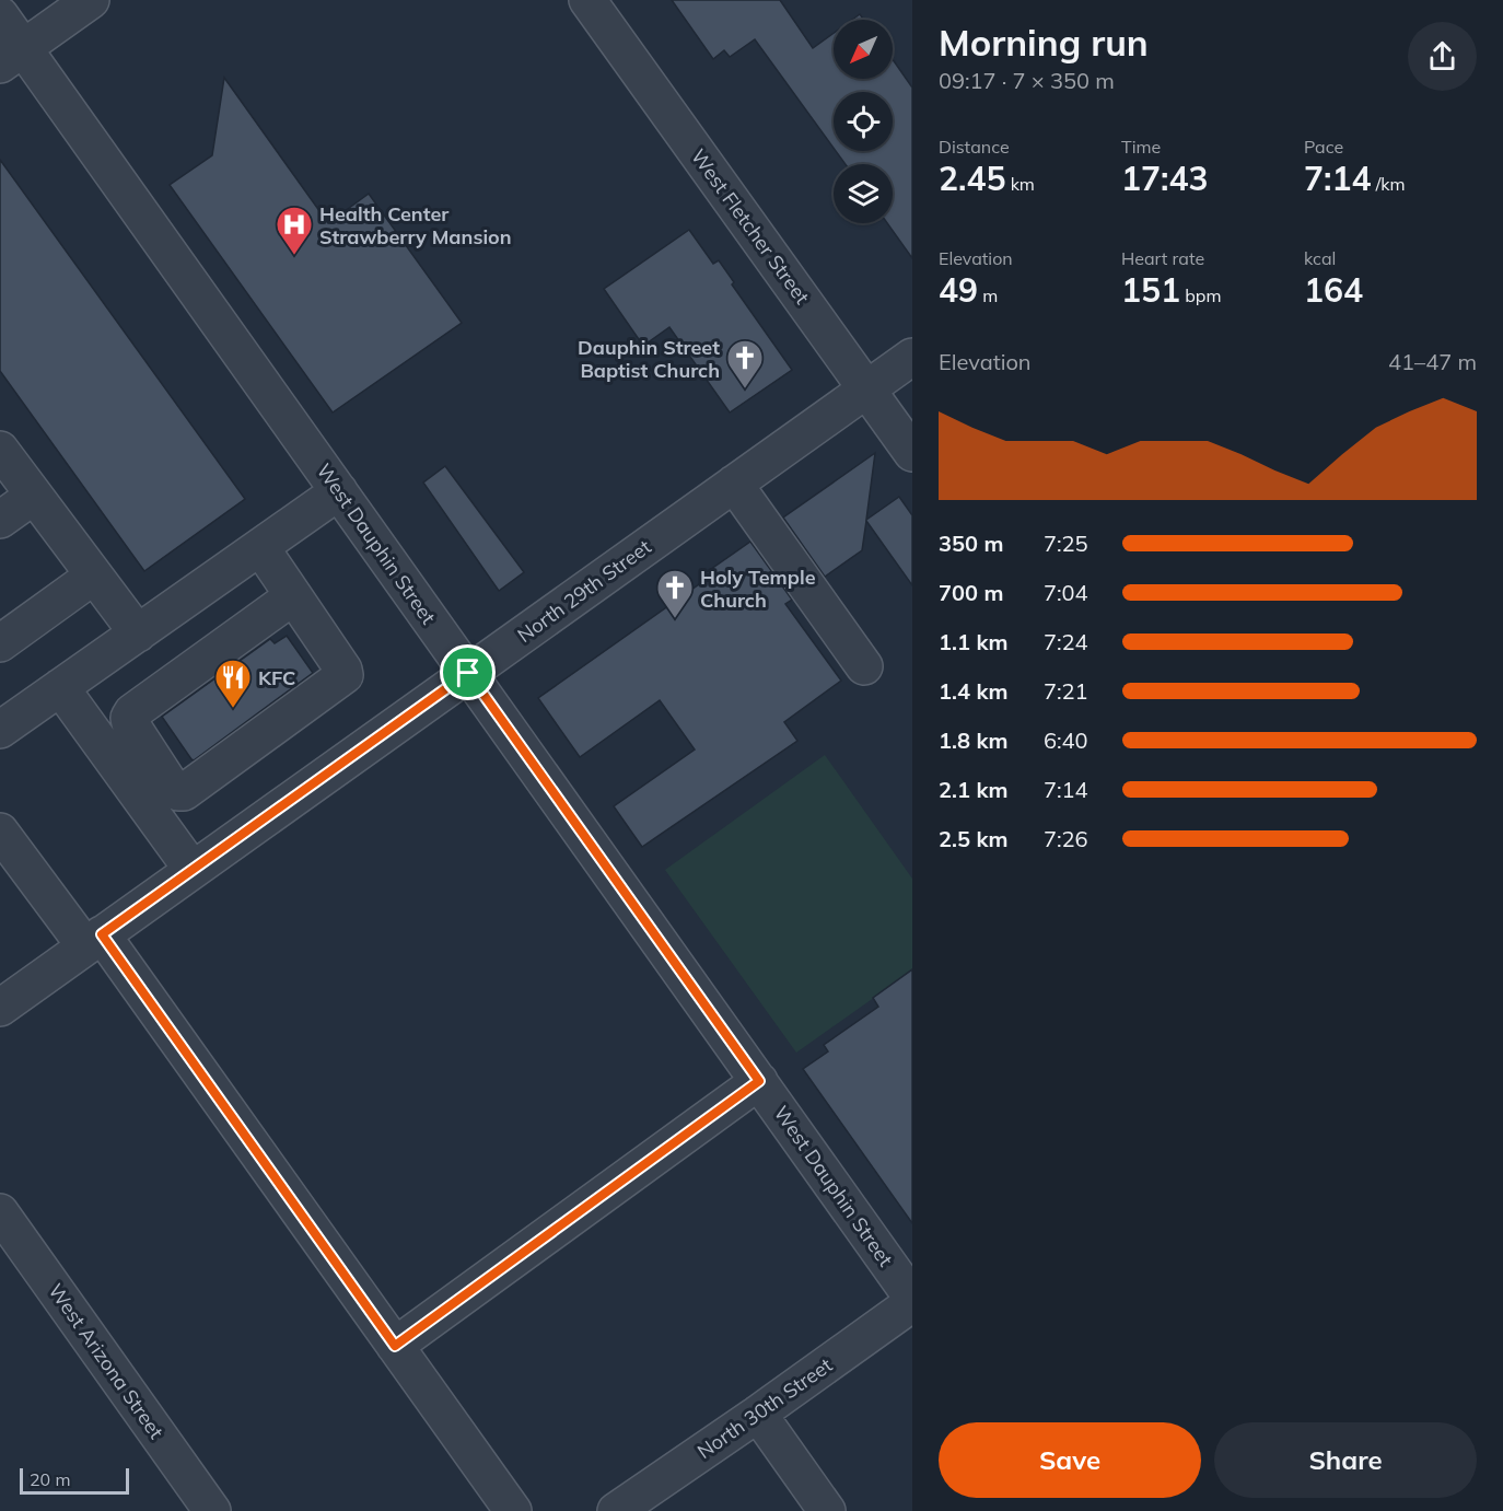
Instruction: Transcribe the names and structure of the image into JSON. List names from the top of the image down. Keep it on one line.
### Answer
{"streets":{"street":["West Fletcher Street","West Dauphin Street","North 29th Street","West Arizona Street","North 30th Street"]},"crossings":[["West Fletcher Street","North 29th Street"],["West Dauphin Street","North 29th Street"]],"places":{"hospital":["Health Center Strawberry Mansion"],"church":["Dauphin Street Baptist Church","Holy Temple Church"],"restaurant":["KFC"]},"scale_bar":"20 m","north":"bottom left","page":{"heading":["Morning run","09:17 · 7 × 350 m"],"stats":[["Distance","2.45 km"],["Time","17:43"],["Pace","7:14 /km"],["Elevation","49 m"],["Heart rate","151 bpm"],["kcal","164"]],"chart":["Elevation","41–47 m"],"list":[{"name":"350 m","note":"7:25"},{"name":"700 m","note":"7:04"},{"name":"1.1 km","note":"7:24"},{"name":"1.4 km","note":"7:21"},{"name":"1.8 km","note":"6:40"},{"name":"2.1 km","note":"7:14"},{"name":"2.5 km","note":"7:26"}],"buttons":["Save","Share"],"scale":"20 m"}}
